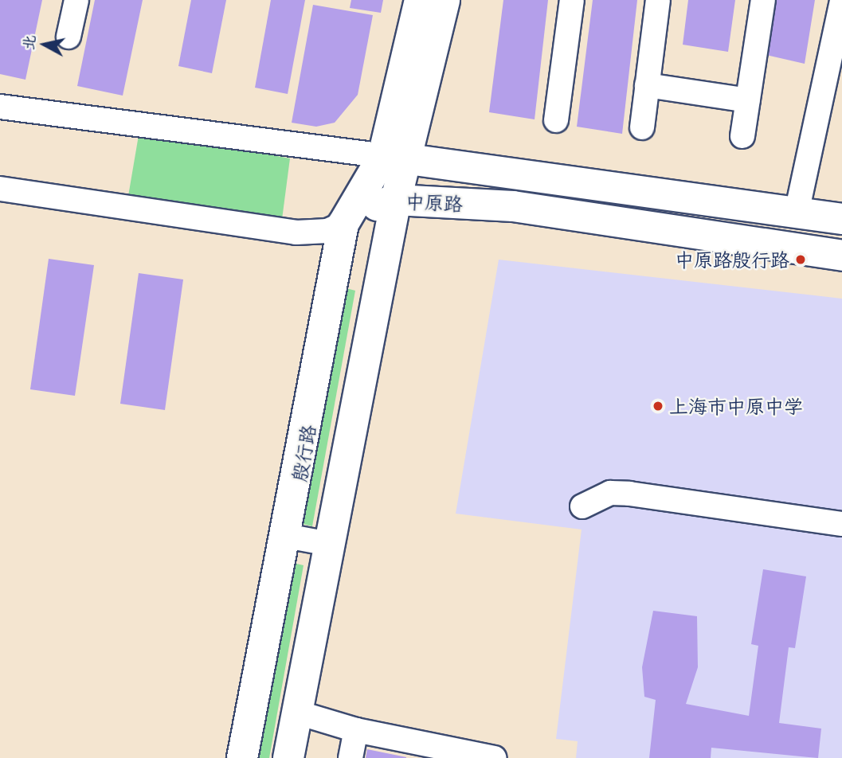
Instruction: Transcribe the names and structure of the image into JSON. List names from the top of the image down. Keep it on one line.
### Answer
{"streets":{"main road":["中原路","殷行路"]},"crossings":[["中原路","殷行路"]],"places":["中原路殷行路","上海市中原中学"],"north":"left"}
